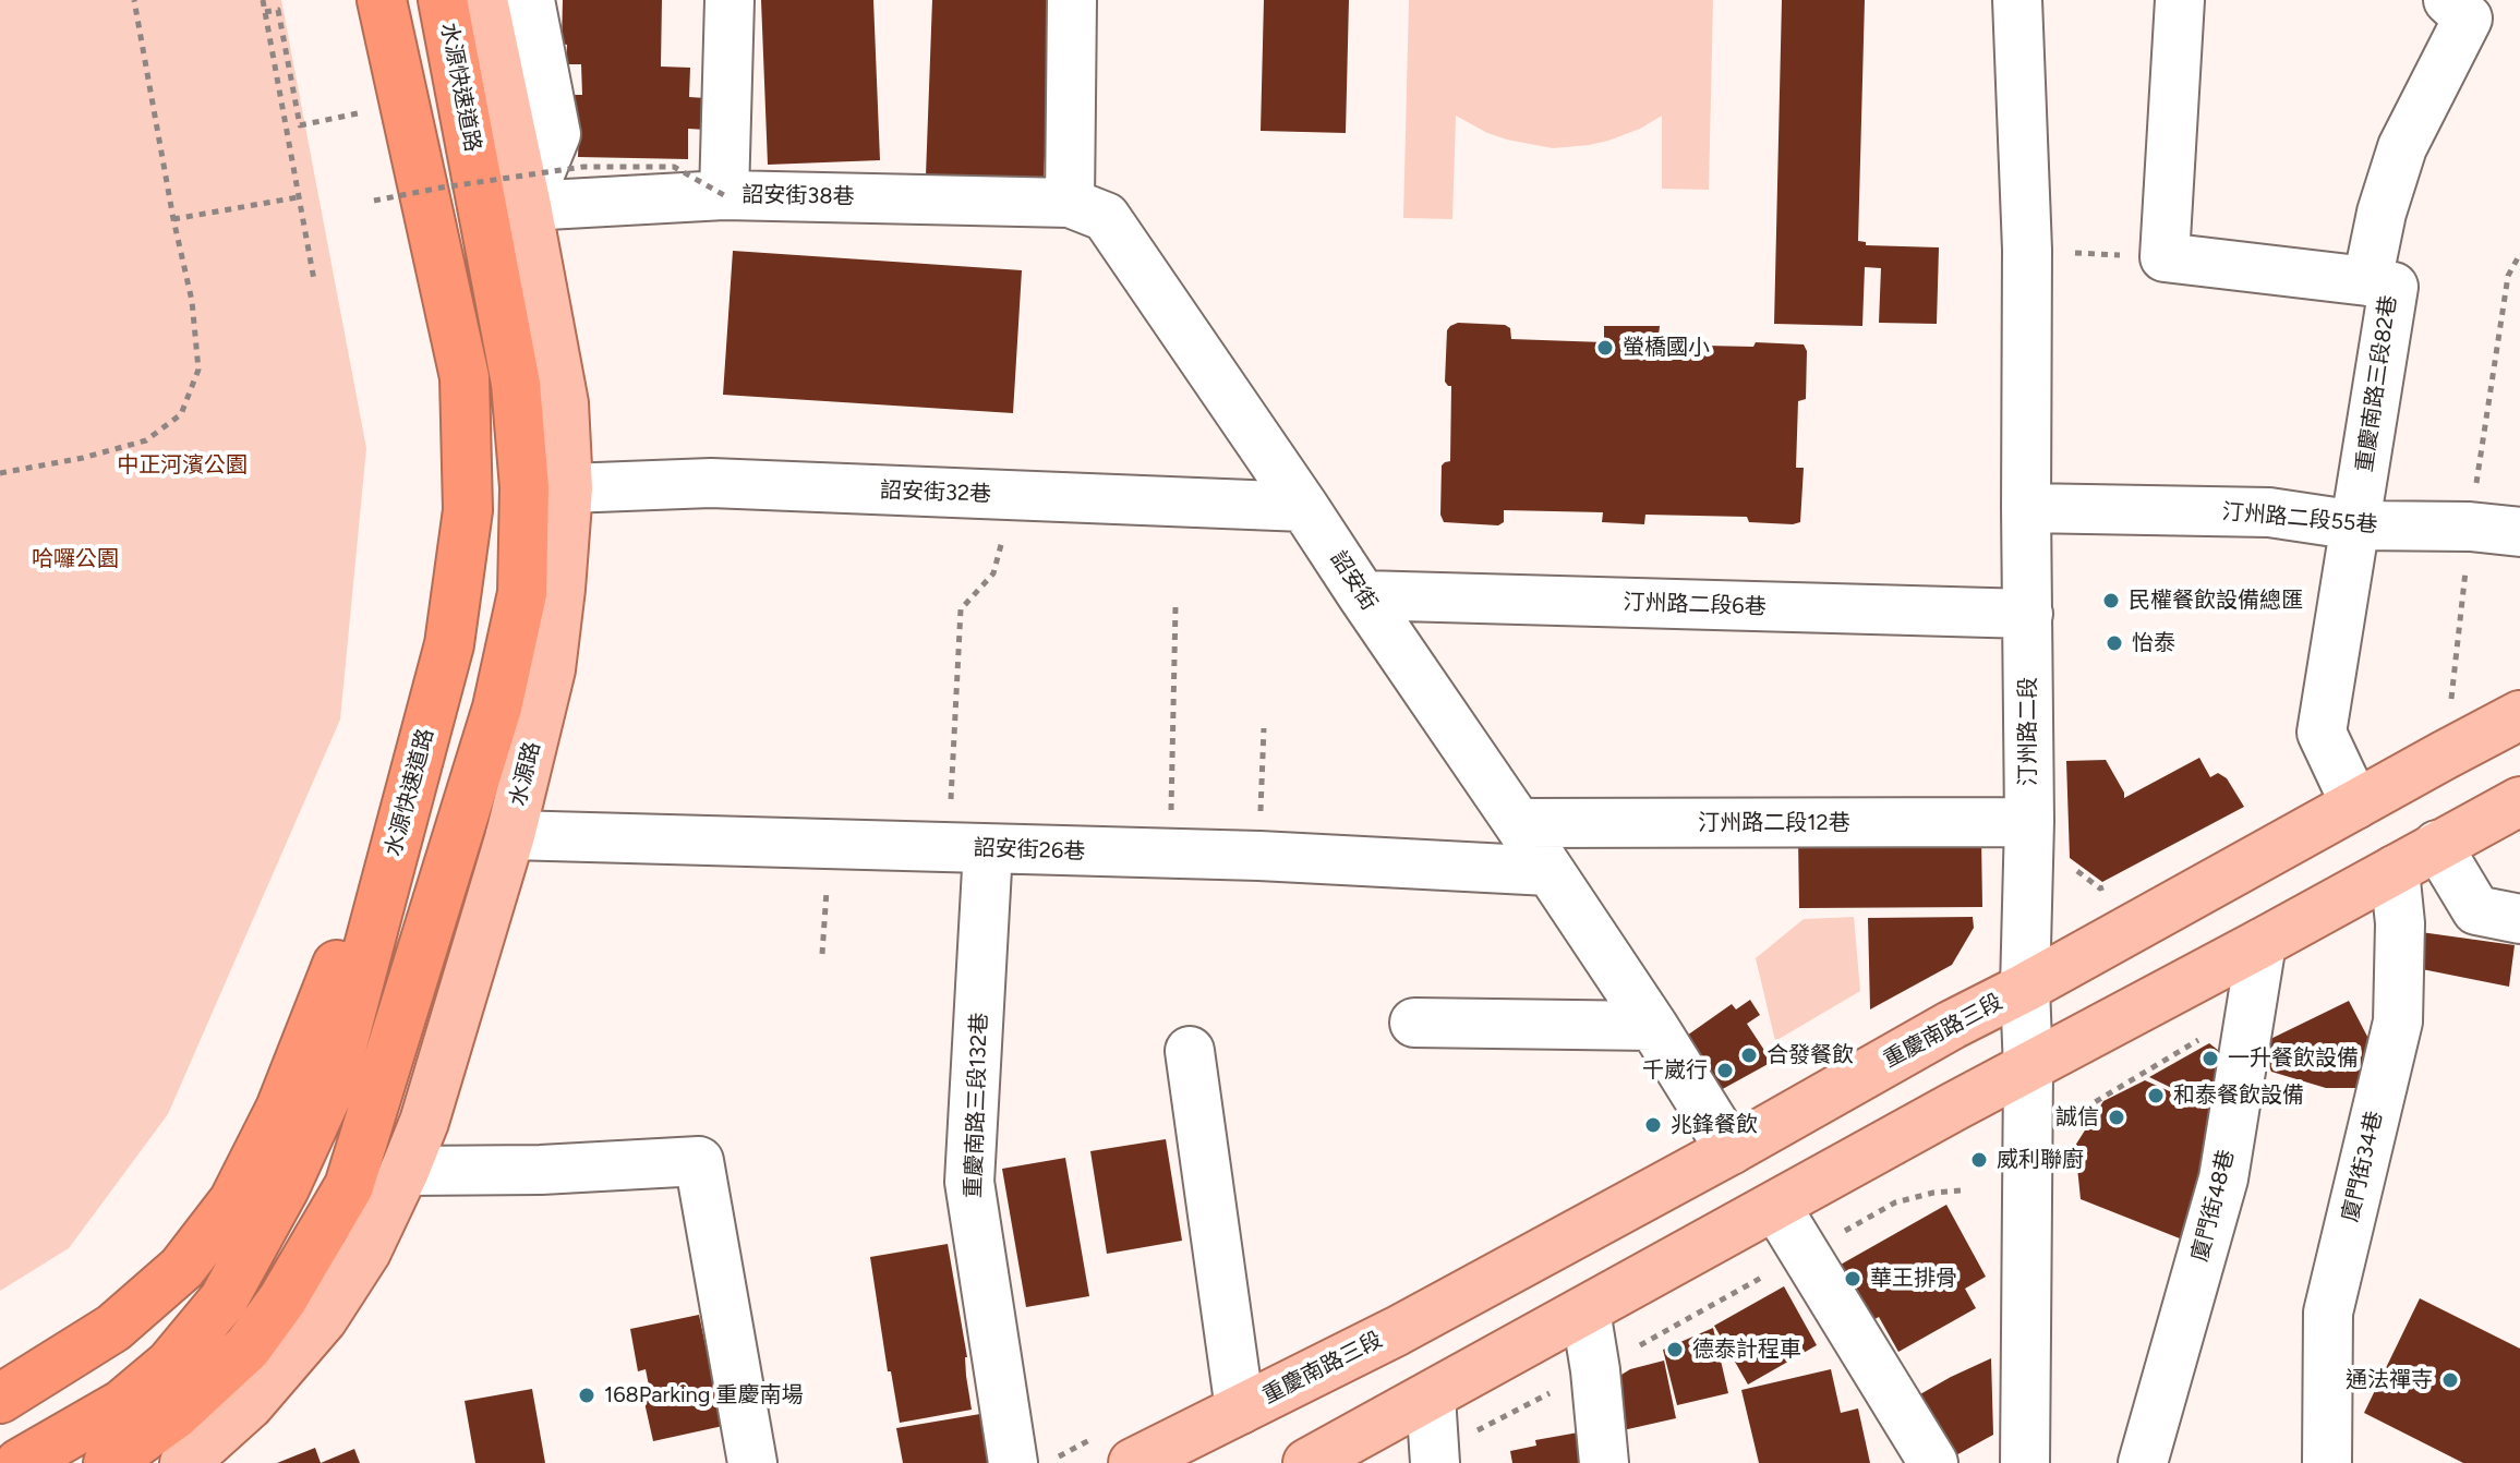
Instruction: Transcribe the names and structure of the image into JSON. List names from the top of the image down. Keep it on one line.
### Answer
{"streets":{"highway":["水源快速道路"],"main road":["水源路","重慶南路三段"],"street":["詔安街38巷","重慶南路三段82巷","詔安街32巷","汀州路二段55巷","詔安街","汀州路二段6巷","汀州路二段","汀州路二段12巷","詔安街26巷","重慶南路三段132巷","廈門街34巷","廈門街48巷"]},"crossings":[["詔安街38巷","詔安街"],["詔安街38巷","水源路"],["重慶南路三段82巷","汀州路二段55巷"],["重慶南路三段82巷","重慶南路三段"],["詔安街32巷","詔安街"],["詔安街32巷","水源路"],["汀州路二段55巷","汀州路二段"],["詔安街","汀州路二段6巷"],["詔安街","汀州路二段12巷"],["詔安街","詔安街26巷"],["詔安街","重慶南路三段"],["汀州路二段6巷","汀州路二段"],["汀州路二段","汀州路二段12巷"],["汀州路二段","重慶南路三段"],["水源路","詔安街26巷"],["詔安街26巷","重慶南路三段132巷"]],"parks":["中正河濱公園","哈囉公園"],"places":["螢橋國小","民權餐飲設備總匯","怡泰","合發餐飲","一升餐飲設備","千崴行","和泰餐飲設備","誠信","兆鋒餐飲","威利聯廚","華王排骨","德泰計程車","通法禪寺","168Parking 重慶南場"]}
